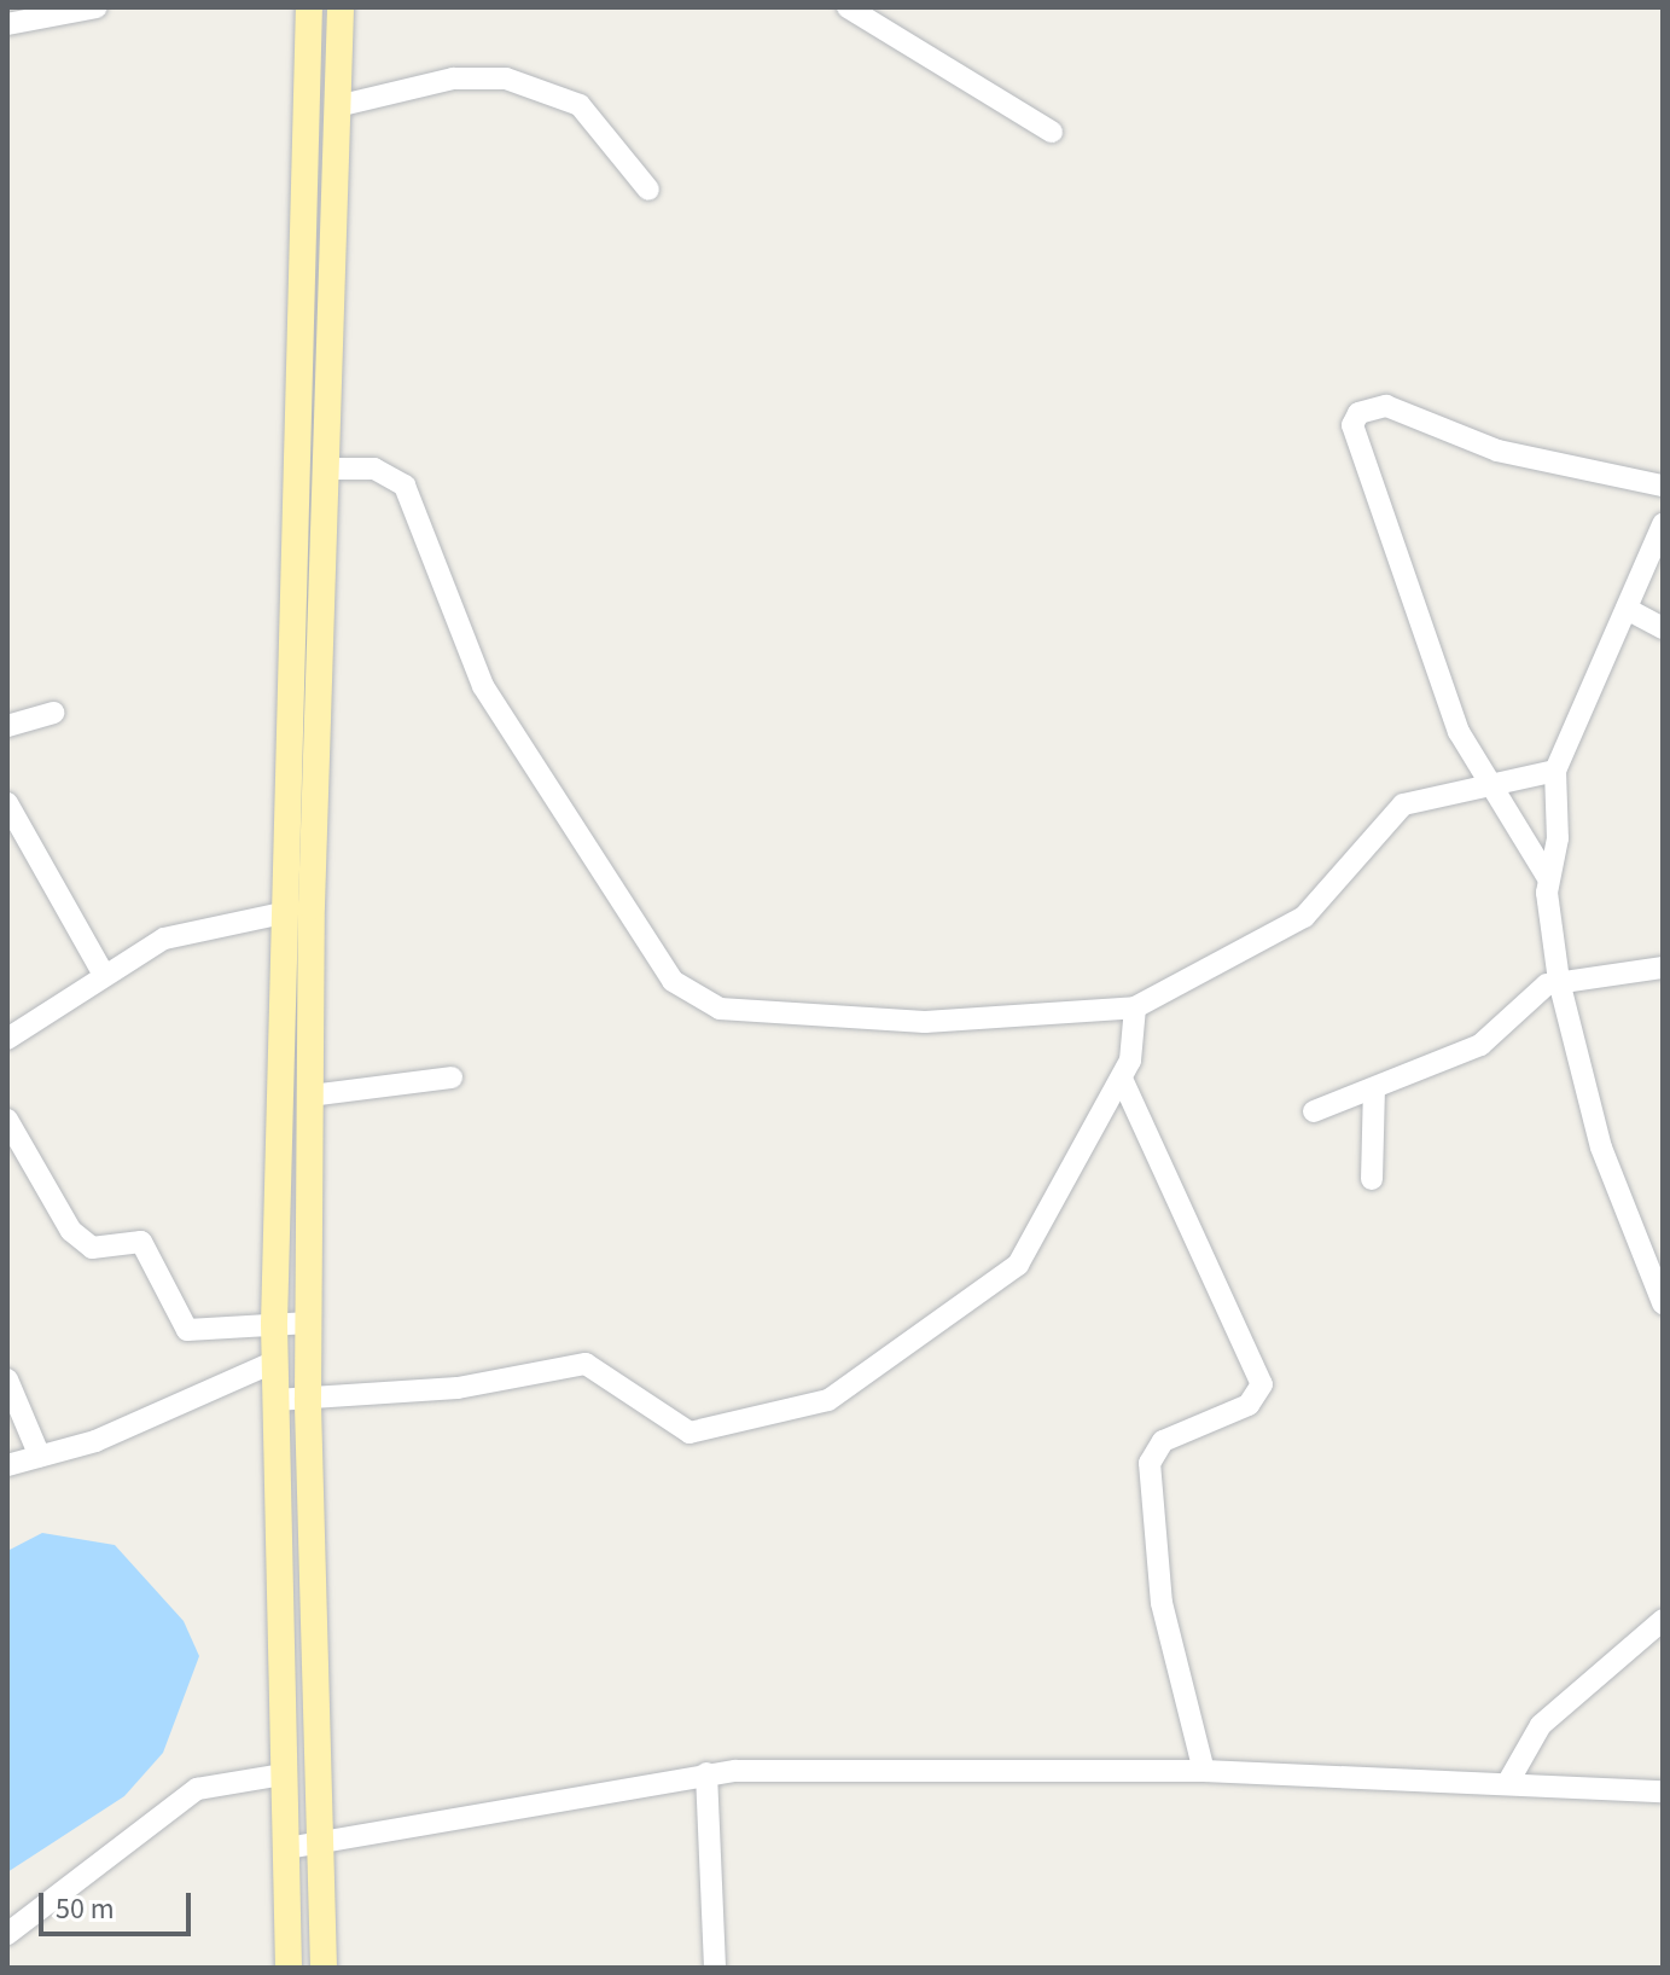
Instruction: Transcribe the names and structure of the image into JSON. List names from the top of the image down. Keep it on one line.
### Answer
{"scale_bar":"50 m"}
